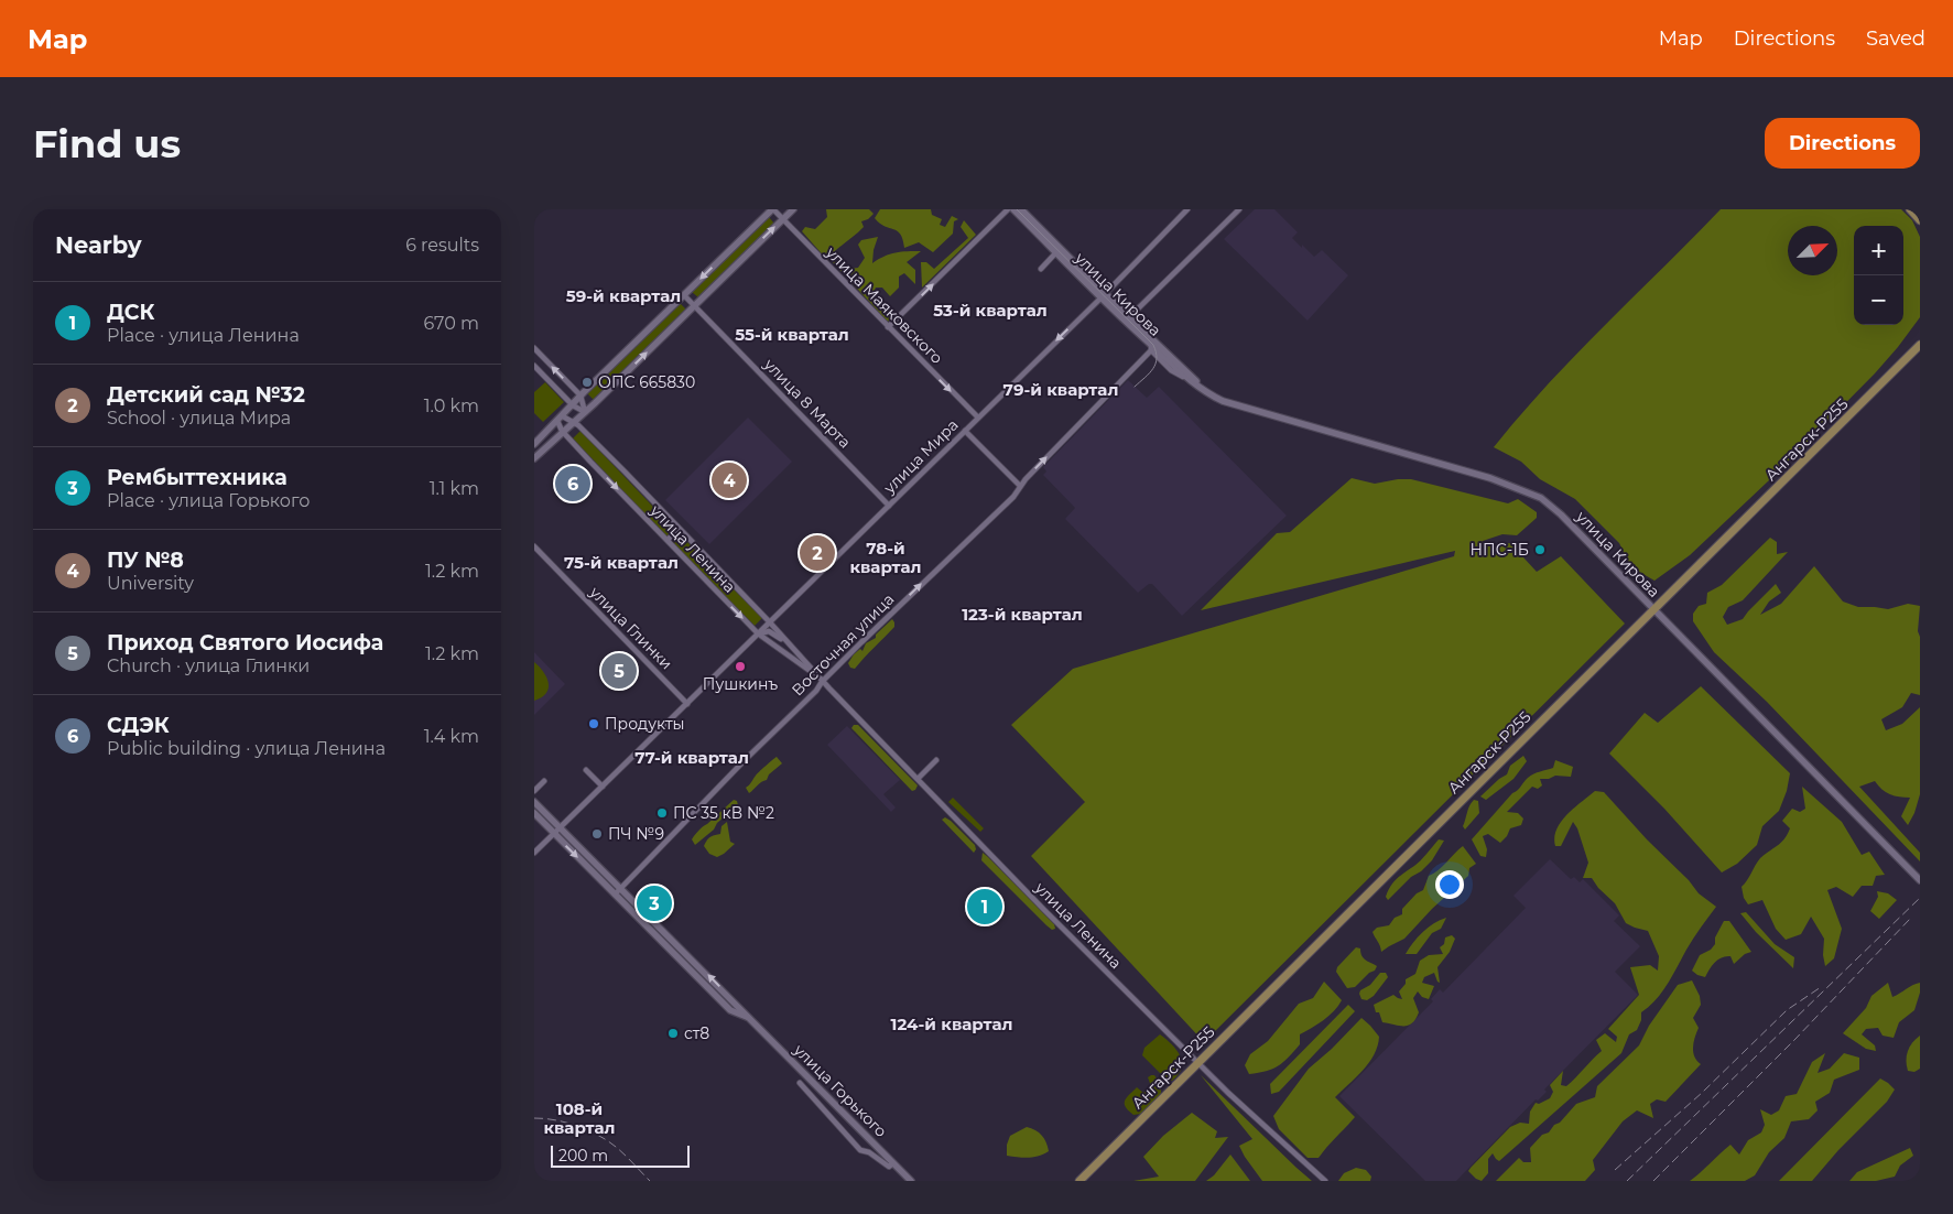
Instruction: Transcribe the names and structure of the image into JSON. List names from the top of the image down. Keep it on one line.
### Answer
{"streets":{"main road":["Ангарск-Р255"],"street":["улица Кирова","улица Маяковского","улица 8 Марта","улица Мира","улица Ленина","улица Глинки","Восточная улица","улица Горького"]},"crossings":[["улица Кирова","Ангарск-Р255"],["улица Кирова","улица Мира"],["улица Кирова","Восточная улица"],["улица Маяковского","улица Мира"],["улица 8 Марта","улица Мира"],["Ангарск-Р255","улица Ленина"],["улица Мира","улица Ленина"],["улица Мира","улица Глинки"],["улица Мира","улица Горького"],["улица Ленина","Восточная улица"],["Восточная улица","улица Горького"]],"one_way":["улица Маяковского","Восточная улица"],"districts":["59-й квартал","53-й квартал","55-й квартал","79-й квартал","78-й квартал","75-й квартал","123-й квартал","77-й квартал","124-й квартал","108-й квартал"],"places":["ОПС 665830","НПС-1Б","Пушкинъ","Продукты","ПС 35 кВ №2","ПЧ №9","ст8"],"scale_bar":"200 m","north":"top right","page":{"header":"Map","nav":["Map","Directions","Saved"],"buttons":"Directions","title":"Find us","heading":["Nearby","6 results"],"map_buttons":["+","−"],"list":[{"mark":"1","name":"ДСК","note":"Place · улица Ленина","value":"670 m"},{"mark":"2","name":"Детский сад №32","note":"School · улица Мира","value":"1.0 km"},{"mark":"3","name":"Рембыттехника","note":"Place · улица Горького","value":"1.1 km"},{"mark":"4","name":"ПУ №8","note":"University","value":"1.2 km"},{"mark":"5","name":"Приход Святого Иосифа","note":"Church · улица Глинки","value":"1.2 km"},{"mark":"6","name":"СДЭК","note":"Public building · улица Ленина","value":"1.4 km"}],"pins":["4","6","2","5","3","1"],"scale":"200 m"}}
